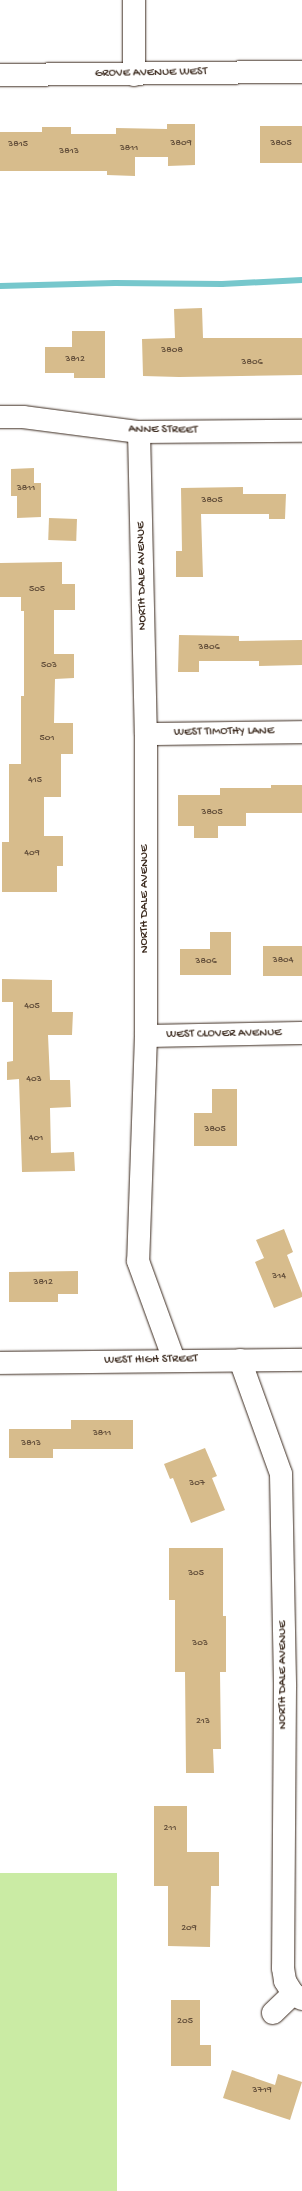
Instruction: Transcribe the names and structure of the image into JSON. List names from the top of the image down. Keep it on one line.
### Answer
{"streets":{"street":["GROVE AVENUE WEST","ANNE STREET","NORTH DALE AVENUE","WEST TIMOTHY LANE","WEST CLOVER AVENUE","WEST HIGH STREET"]},"crossings":[["ANNE STREET","NORTH DALE AVENUE"],["NORTH DALE AVENUE","WEST TIMOTHY LANE"],["NORTH DALE AVENUE","WEST CLOVER AVENUE"],["NORTH DALE AVENUE","WEST HIGH STREET"]],"house_numbers":["3809","3805","3815","3811","3813","3808","3812","3806","3811","3805","505","3806","503","501","415","3805","409","3804","3806","405","403","3805","401","314","3812","3811","3813","307","305","303","213","211","209","205","3719"]}
